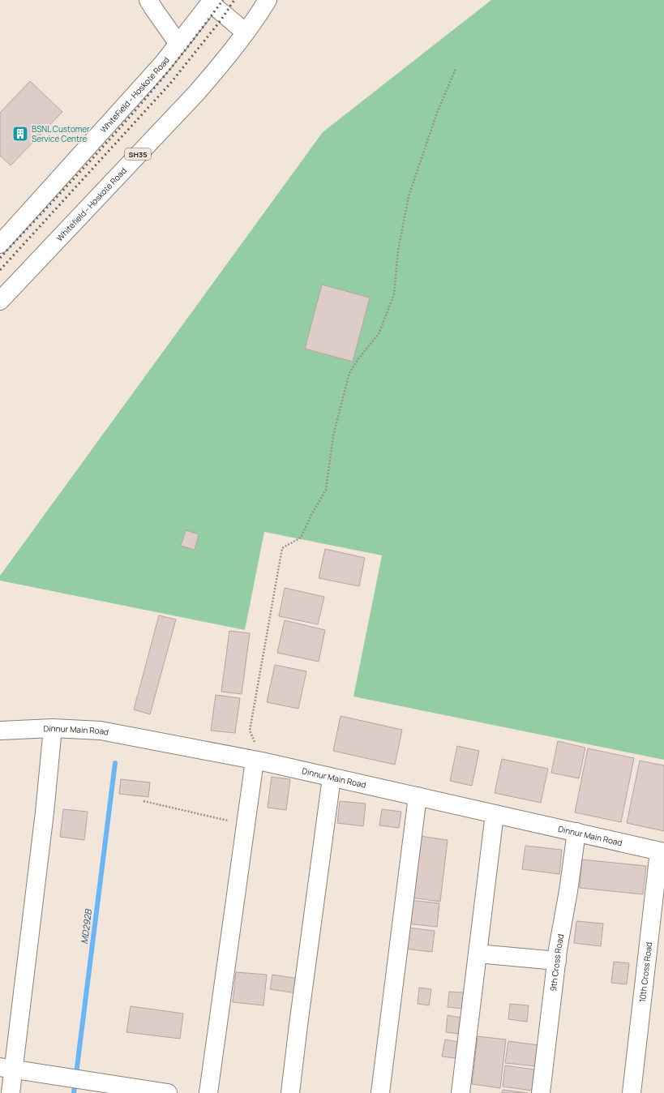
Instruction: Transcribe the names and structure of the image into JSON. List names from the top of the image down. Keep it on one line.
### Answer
{"streets":{"street":["WhiteField - Hoskote Road","SH35","Whitefield - Hoskote Road","Dinnur Main Road","9th Cross Road","10th Cross Road"]},"crossings":[["Dinnur Main Road","9th Cross Road"],["Dinnur Main Road","10th Cross Road"]],"water":["MD292B"],"places":{"building":["BSNL Customer Service Centre"]}}
